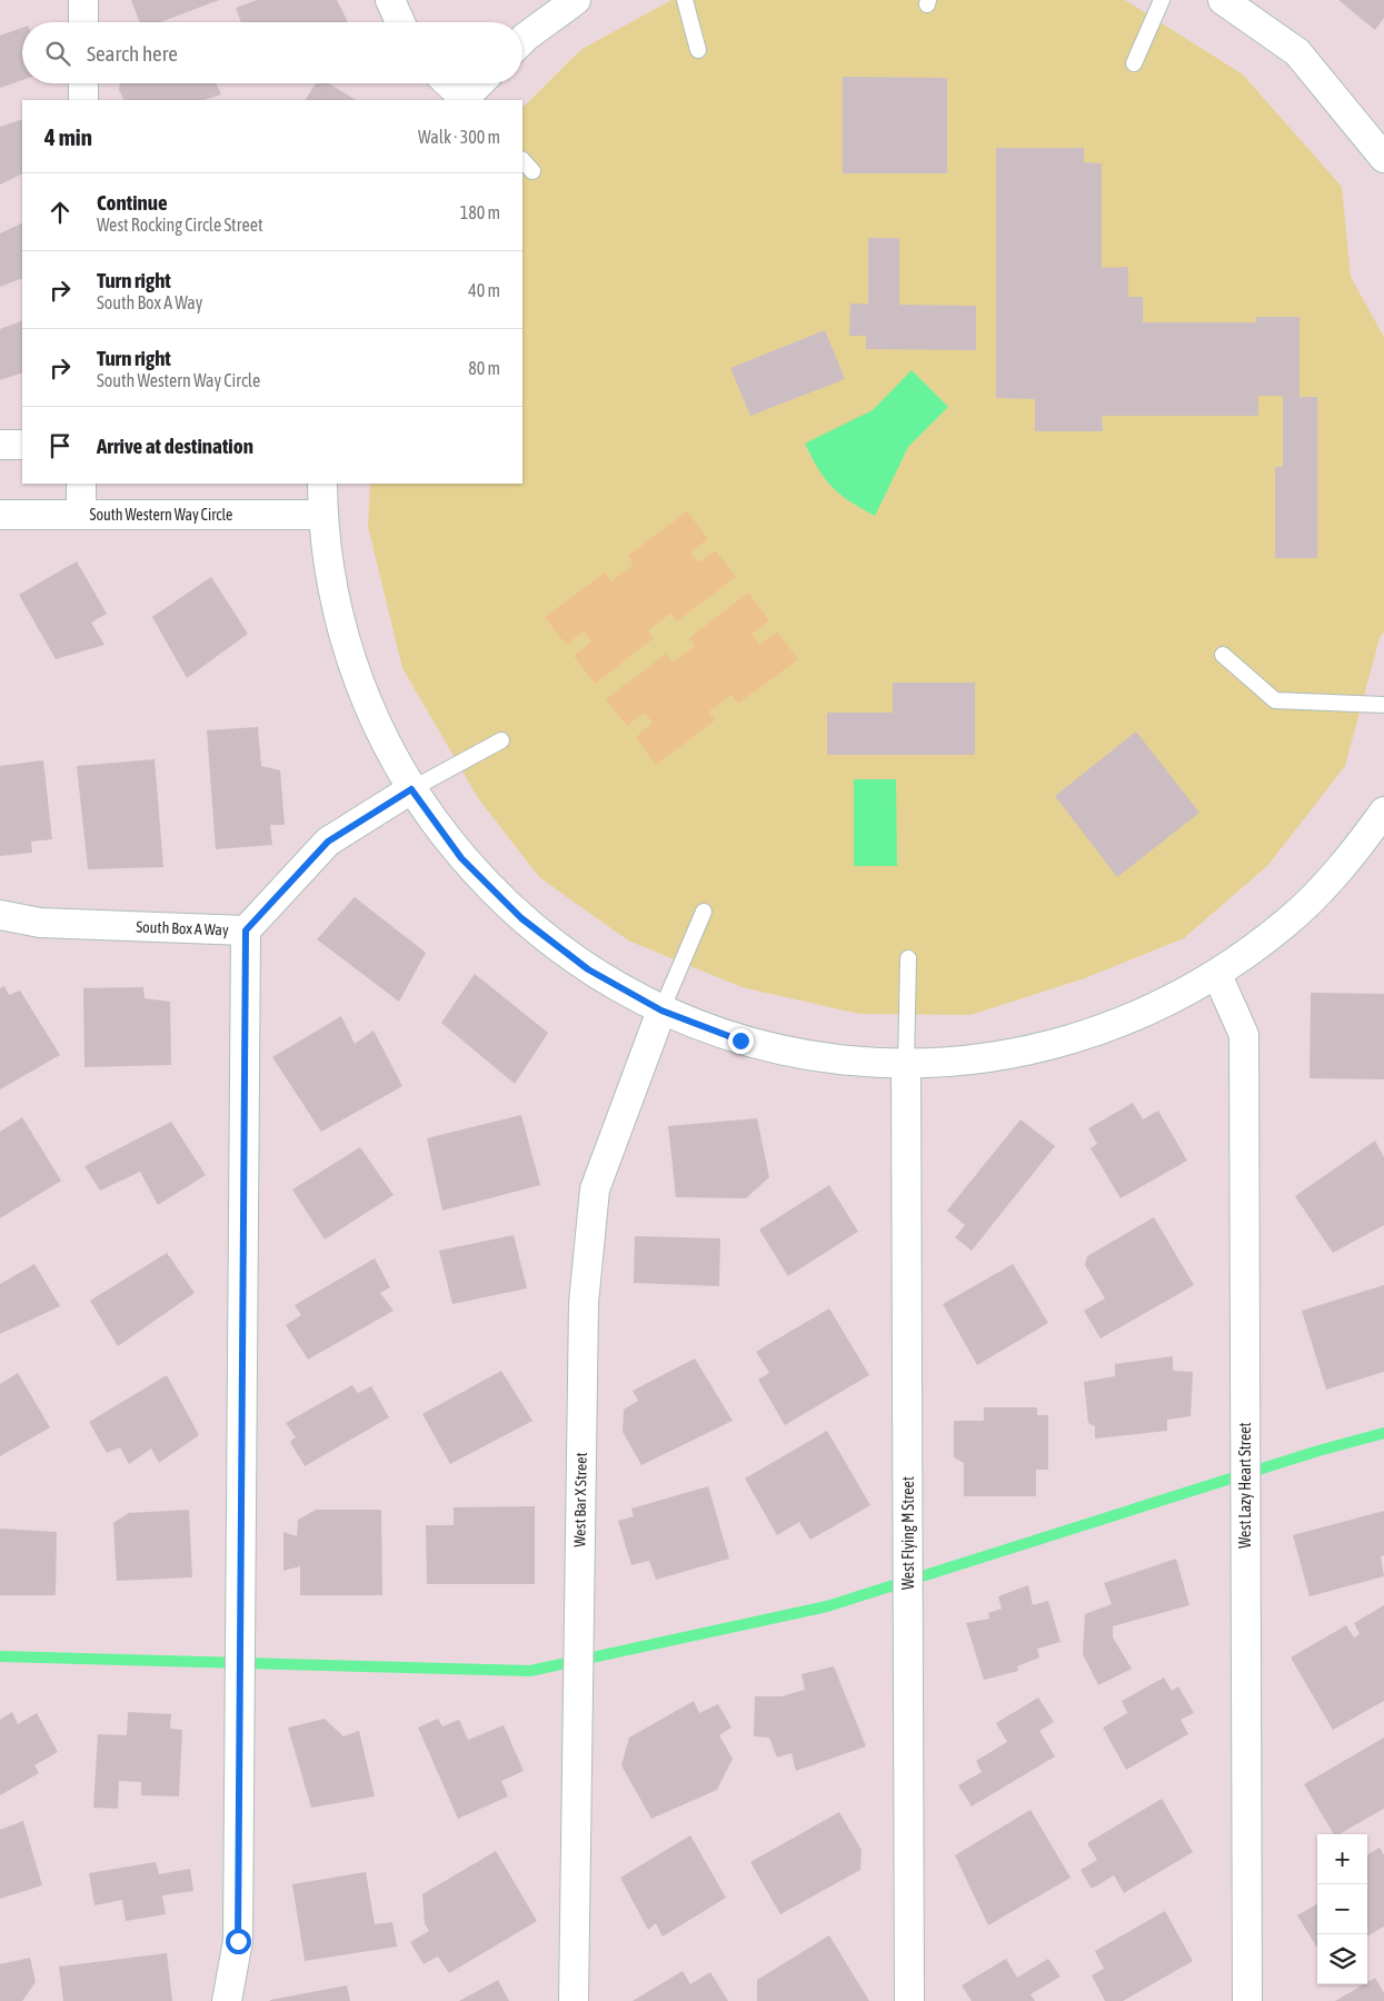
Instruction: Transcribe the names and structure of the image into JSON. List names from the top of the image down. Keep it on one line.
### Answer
{"streets":{"street":["South Western Way Circle","South Box A Way","West Lazy Heart Street","West Bar X Street","West Flying M Street"]},"page":{"search":"Search here","heading":["4 min","Walk · 300 m"],"list":[["Continue","West Rocking Circle Street","180 m"],["Turn right","South Box A Way","40 m"],["Turn right","South Western Way Circle","80 m"],"Arrive at destination"],"map_buttons":["+","−"]}}
